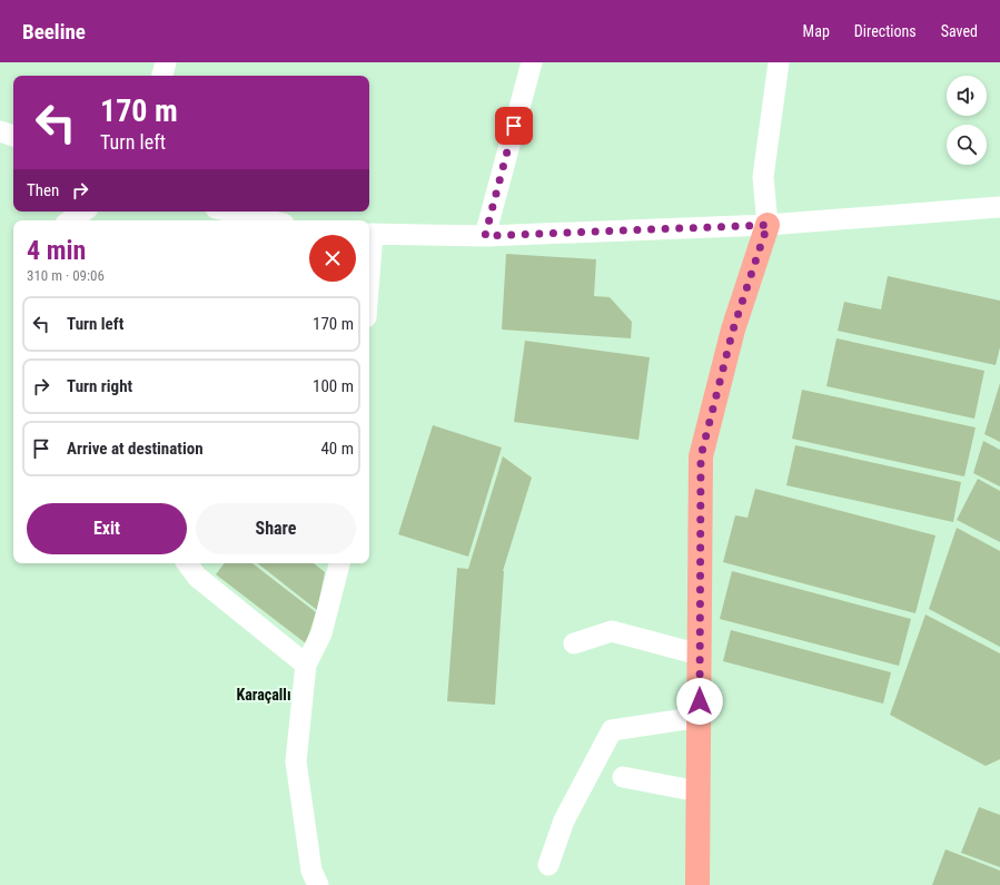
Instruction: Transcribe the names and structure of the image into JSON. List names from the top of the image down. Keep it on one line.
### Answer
{"districts":["Karaçallı"],"page":{"header":"Beeline","nav":["Map","Directions","Saved"],"turn":["170 m","Turn left"],"then":"Then","heading":["4 min","310 m · 09:06"],"list":[{"name":"Turn left","value":"170 m"},{"name":"Turn right","value":"100 m"},{"name":"Arrive at destination","value":"40 m"}],"buttons":["Exit","Share"]}}
